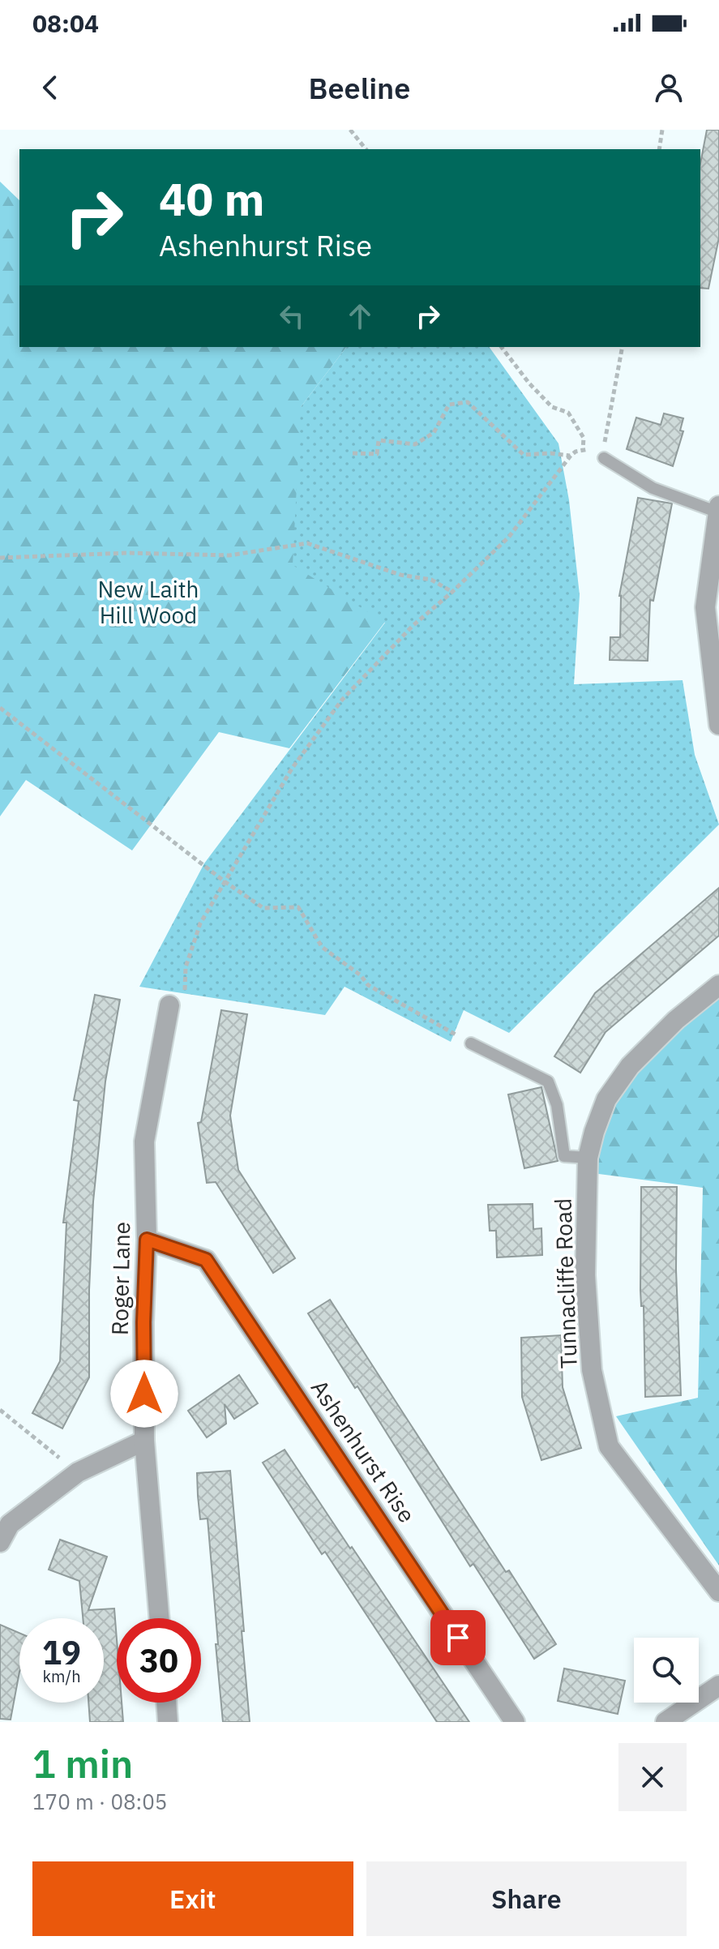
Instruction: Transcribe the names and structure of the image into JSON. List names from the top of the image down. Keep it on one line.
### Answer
{"streets":{"street":["Roger Lane","Tunnacliffe Road","Ashenhurst Rise"]},"crossings":[["Roger Lane","Ashenhurst Rise"]],"parks":["New Laith Hill Wood"],"page":{"status":"08:04","header":"Beeline","turn":["40 m","Ashenhurst Rise"],"speed":"19 km/h","limit":"30","heading":["1 min","170 m · 08:05"],"buttons":["Exit","Share"]}}
